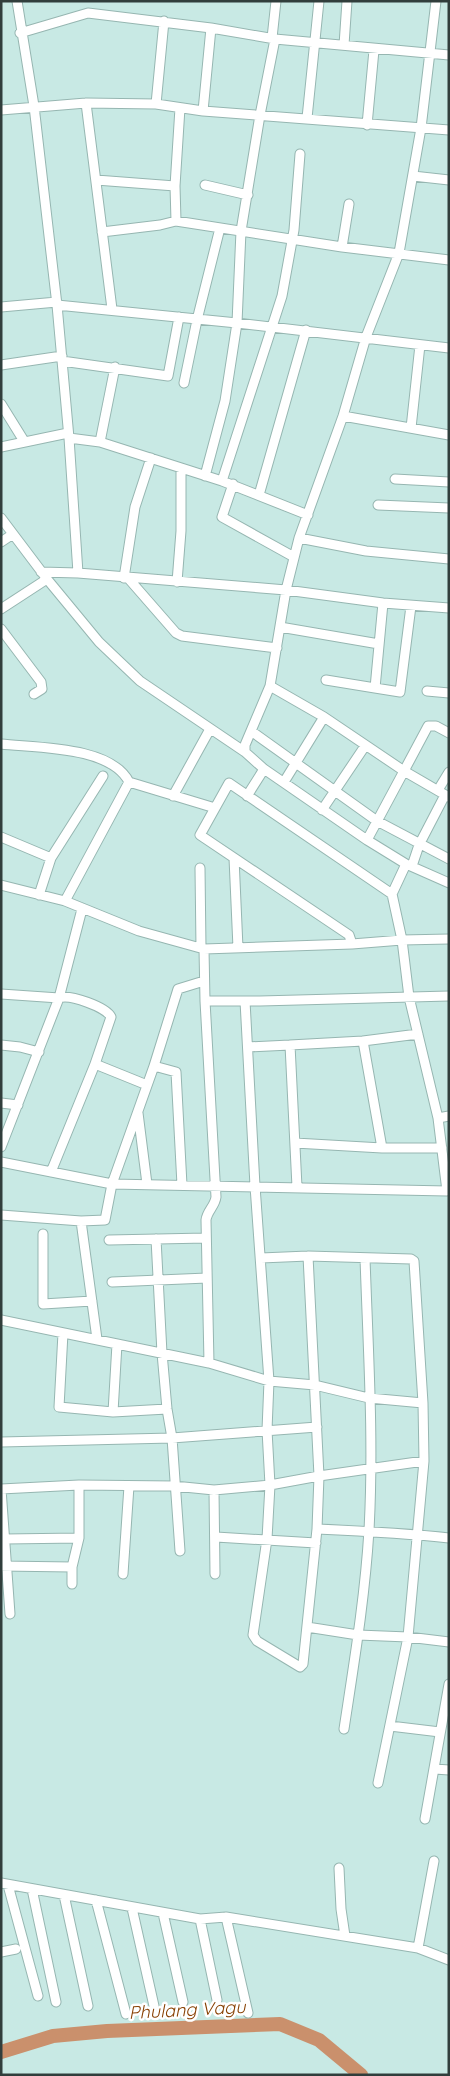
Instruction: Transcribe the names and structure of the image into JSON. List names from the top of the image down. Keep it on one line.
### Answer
{"water":["Phulang Vagu"]}
